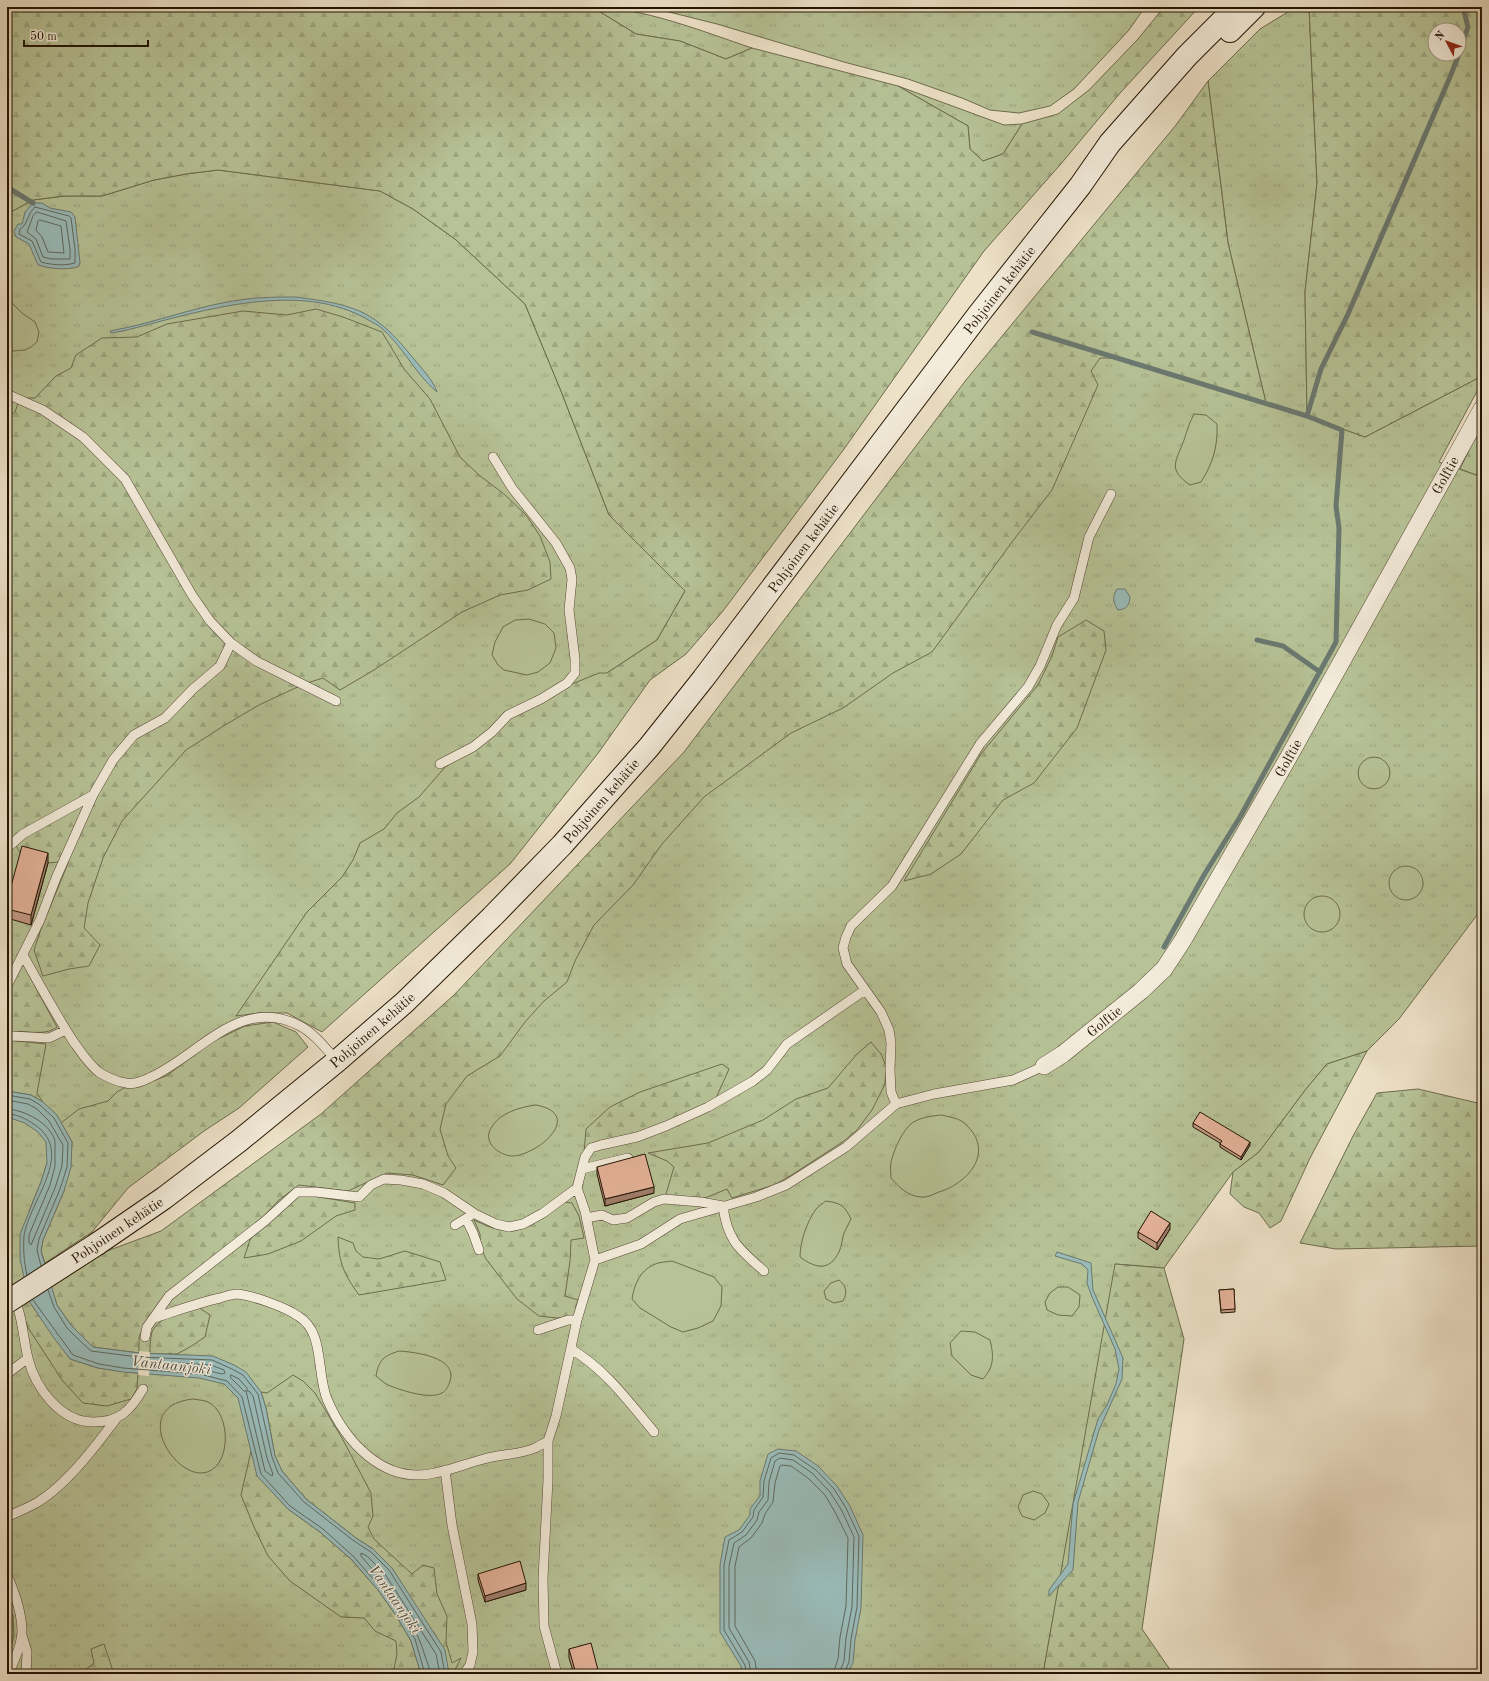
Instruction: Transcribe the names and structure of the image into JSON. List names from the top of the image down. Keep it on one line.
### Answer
{"streets":{"main road":["Pohjoinen kehätie"],"street":["Golftie"]},"water":["Vantaanjoki"],"scale_bar":"50 m","north":"top left"}
